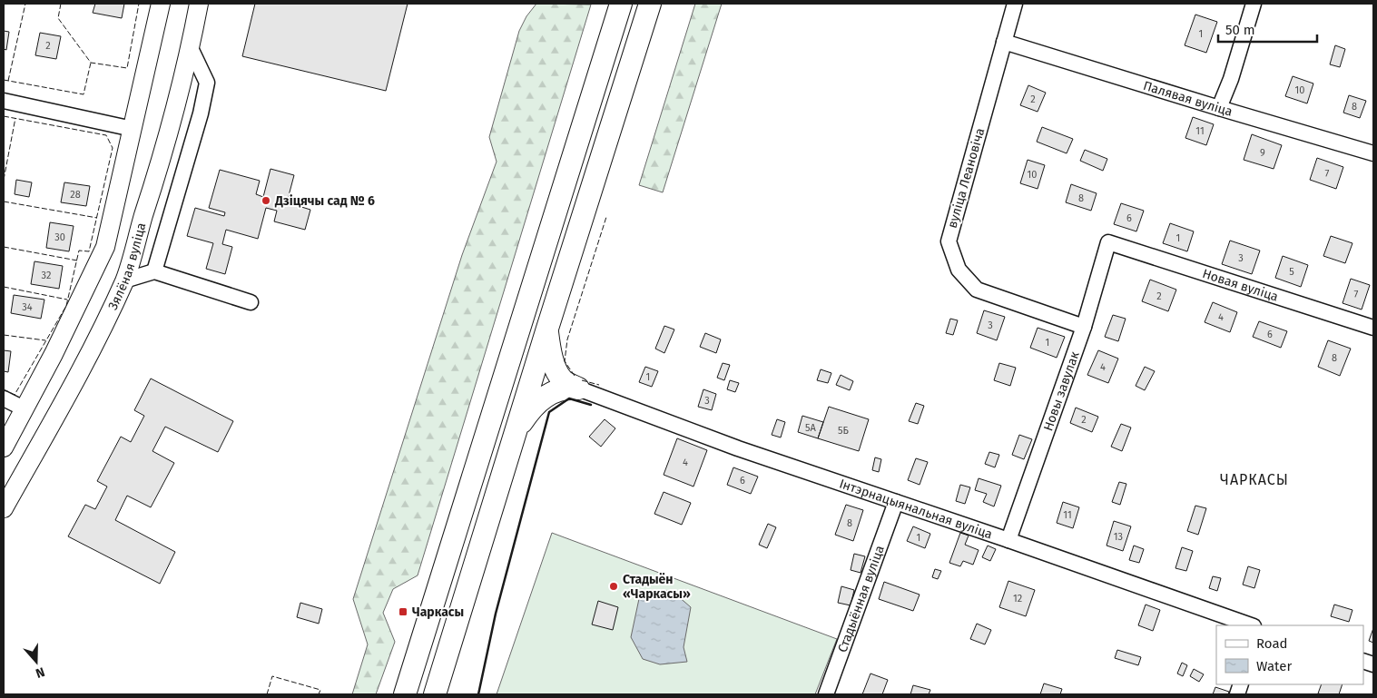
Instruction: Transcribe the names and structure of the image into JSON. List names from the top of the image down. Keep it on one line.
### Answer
{"streets":{"main road":["Зялёная вуліца"],"street":["Палявая вуліца","вуліца Леановіча","Новая вуліца","Новы завулак","Інтэрнацыянальная вуліца","Стадыённая вуліца"]},"crossings":[["Палявая вуліца","вуліца Леановіча"],["вуліца Леановіча","Новы завулак"],["Новая вуліца","Новы завулак"],["Новы завулак","Інтэрнацыянальная вуліца"],["Інтэрнацыянальная вуліца","Стадыённая вуліца"]],"districts":["ЧАРКАСЫ"],"places":{"other":["Дзіцячы сад № 6","Стадыён «Чаркасы»"],"transit":["Чаркасы"]},"house_numbers":["1","2","10","2","8","11","9","7","10","28","8","6","30","1","3","5","32","7","2","34","4","3","6","1","8","4","1","3","2","5А","5Б","4","6","11","8","13","1","12"],"legend":["Road","Water"],"scale_bar":"50 m","north":"bottom"}
